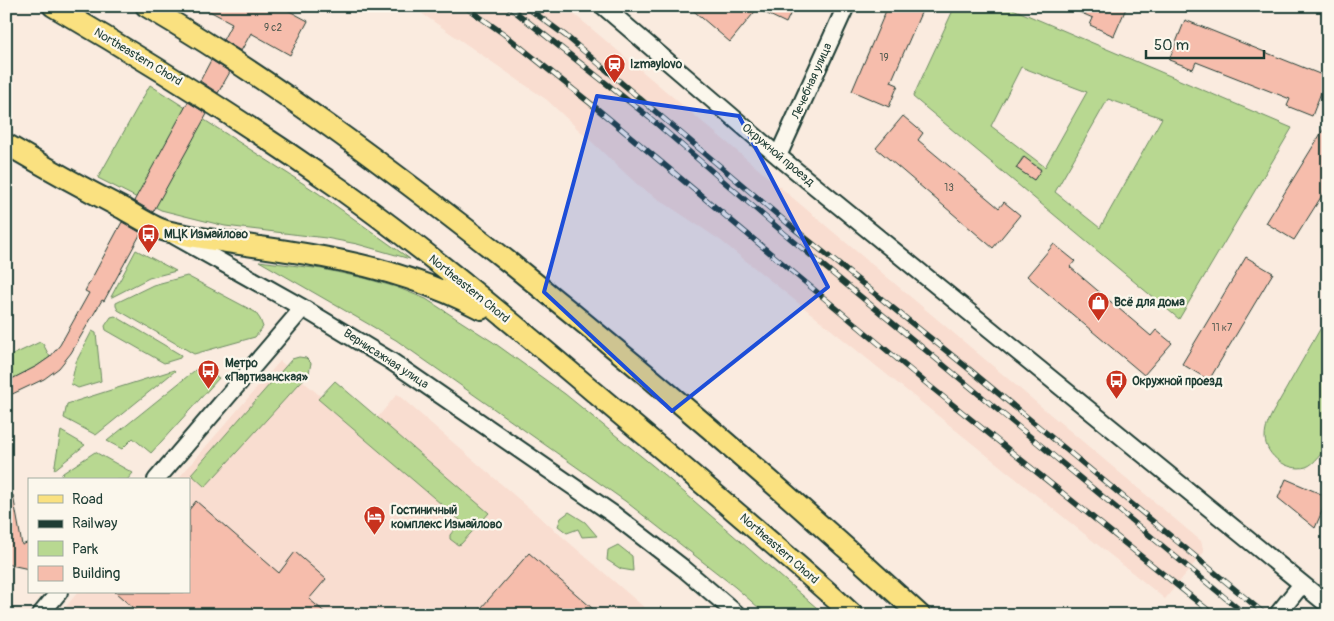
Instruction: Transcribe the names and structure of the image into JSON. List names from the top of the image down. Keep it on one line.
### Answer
{"streets":{"main road":["Northeastern Chord","Вернисажная улица"],"street":["Лечебная улица","Окружной проезд"]},"crossings":[["Лечебная улица","Окружной проезд"]],"places":{"station":["Izmaylovo"],"bus stop":["МЦК Измайлово","Метро «Партизанская»","Окружной проезд"],"shop":["Всё для дома"],"hotel":["Гостиничный комплекс Измайлово"]},"house_numbers":["9 с2","19","13","11 к7"],"legend":["Road","Railway","Park","Building"],"scale_bar":"50 m"}
